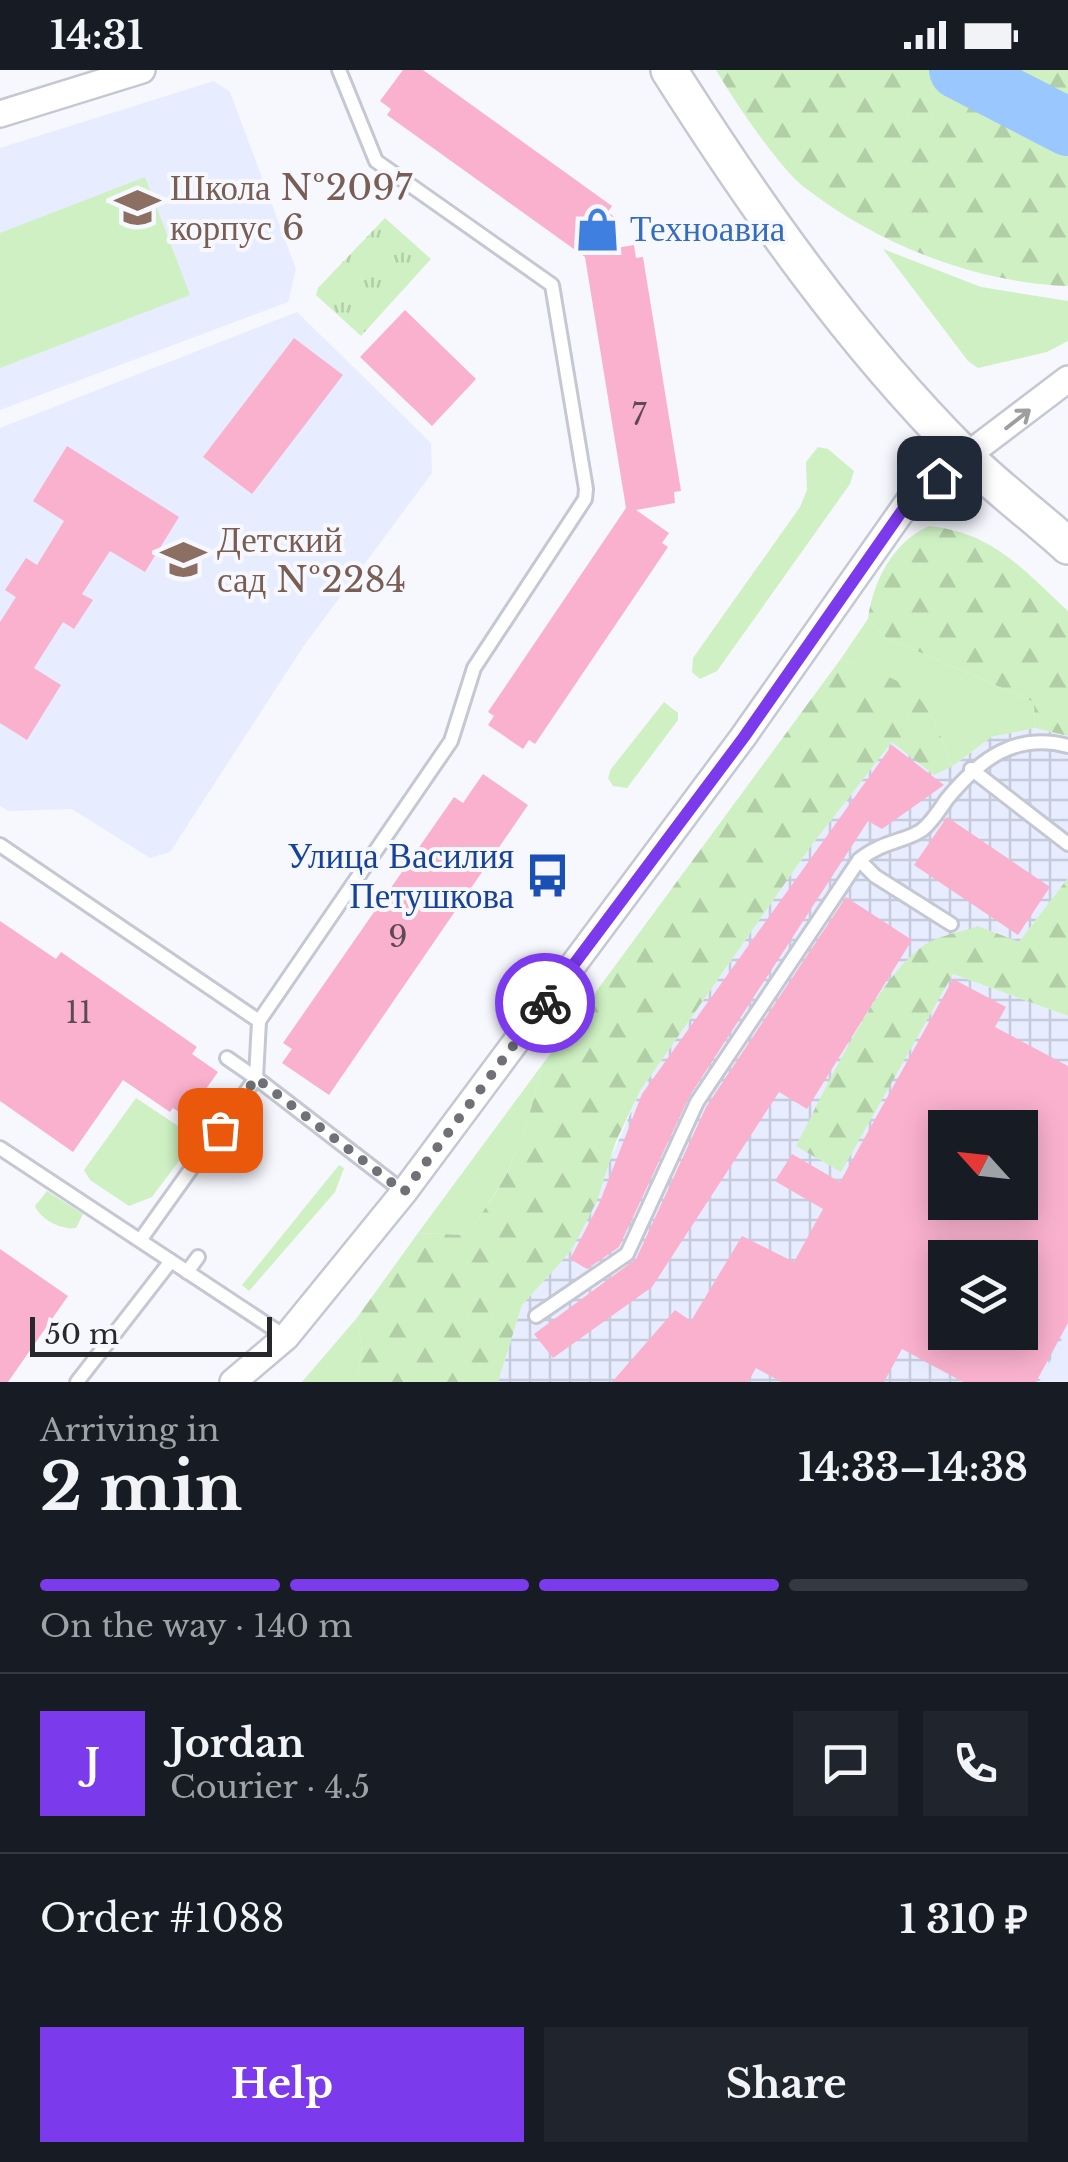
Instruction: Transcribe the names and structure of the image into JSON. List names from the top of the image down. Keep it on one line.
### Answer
{"places":{"school or university":["Школа №2097 корпус 6","Детский сад №2284"],"shop":["Техноавиа"],"bus stop":["Улица Василия Петушкова"]},"house_numbers":["7","9","11"],"scale_bar":"50 m","north":"top left","page":{"status":"14:31","scale":"50 m","heading":["2 min","Arriving in","14:33–14:38"],"panel":["Jordan","Courier · 4.5","Order #1088","1 310 ₽"],"bar":"On the way · 140 m","round":"J","buttons":["Help","Share"]}}
